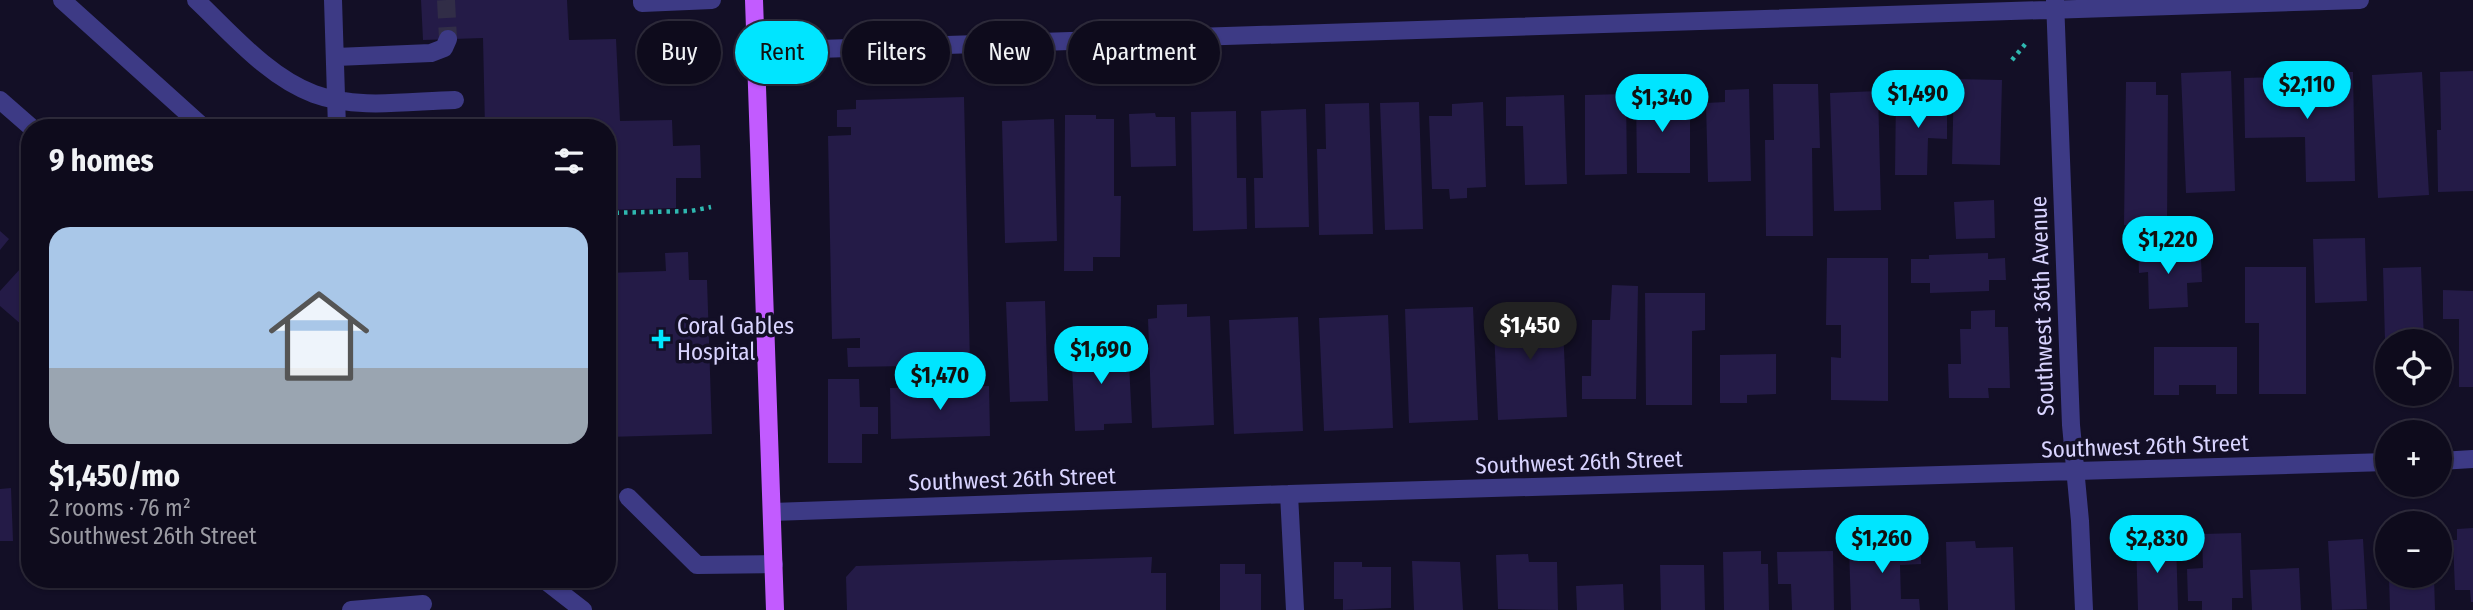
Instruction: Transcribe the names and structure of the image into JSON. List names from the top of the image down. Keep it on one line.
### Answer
{"streets":{"street":["Southwest 36th Avenue","Southwest 26th Street"]},"crossings":[["Southwest 36th Avenue","Southwest 26th Street"]],"places":{"health":["Coral Gables Hospital"]},"page":{"chip":["Buy","Rent","Filters","New","Apartment"],"price":["$2,110","$1,490","$1,340","$1,220","$1,450","$1,690","$1,470","$1,260","$2,830"],"heading":"9 homes","list":[{"name":"$1,450/mo","note":"2 rooms · 76 m² · Southwest 26th Street"}],"map_buttons":["+","−"]}}
